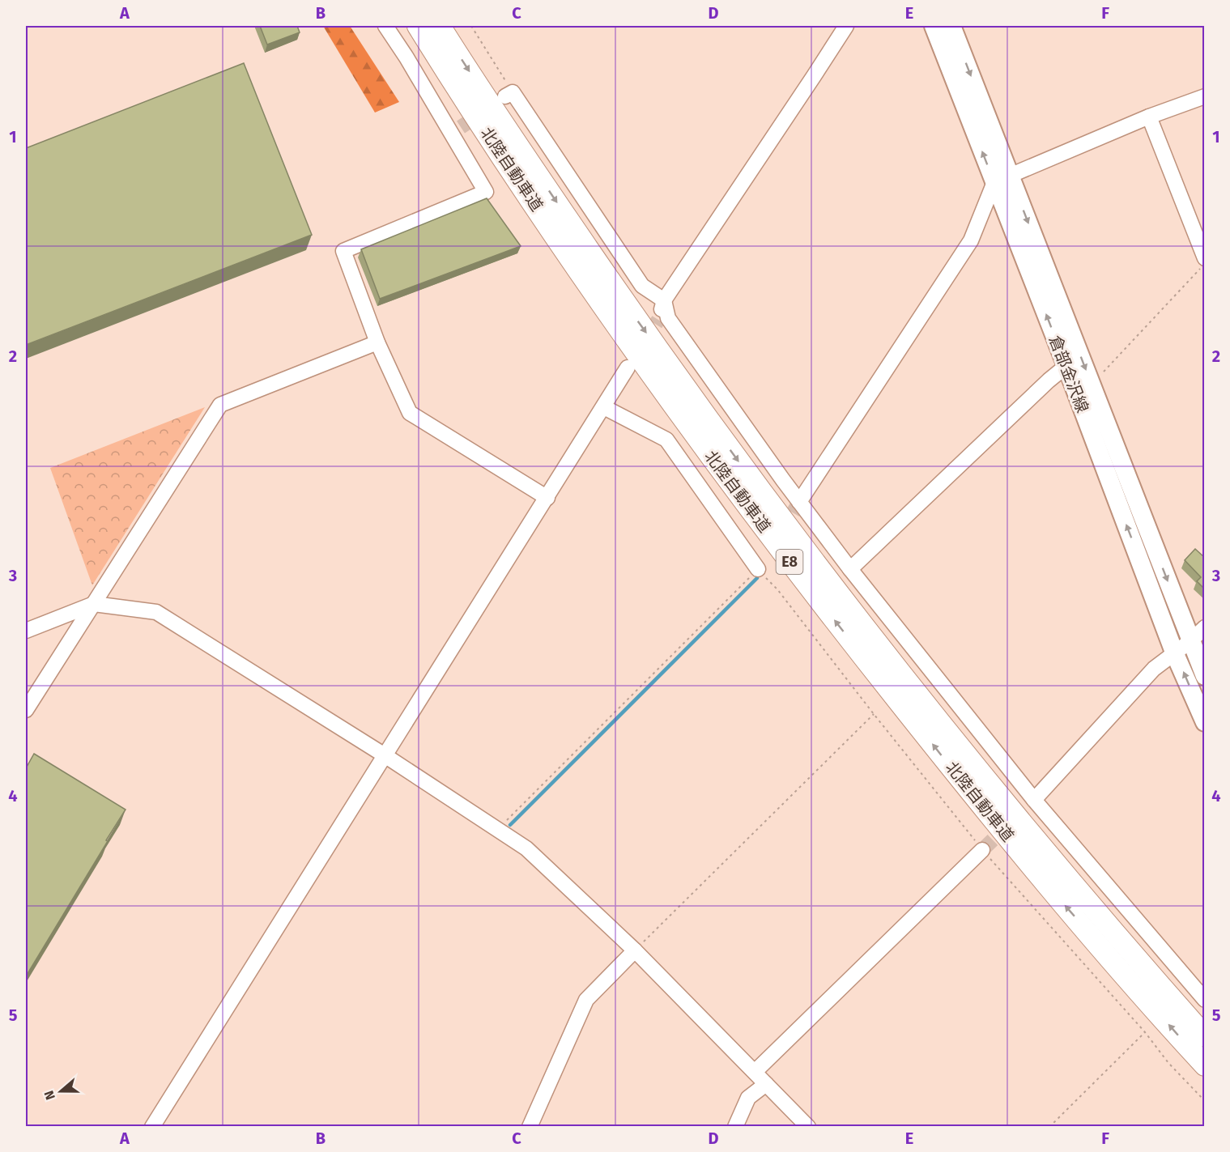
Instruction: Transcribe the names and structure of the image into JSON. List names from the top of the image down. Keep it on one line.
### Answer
{"streets":{"highway":["北陸自動車道","E8"],"main road":["倉部金沢線"]},"north":"left","grid":{"columns":["A","B","C","D","E","F"],"rows":["1","2","3","4","5"]}}
